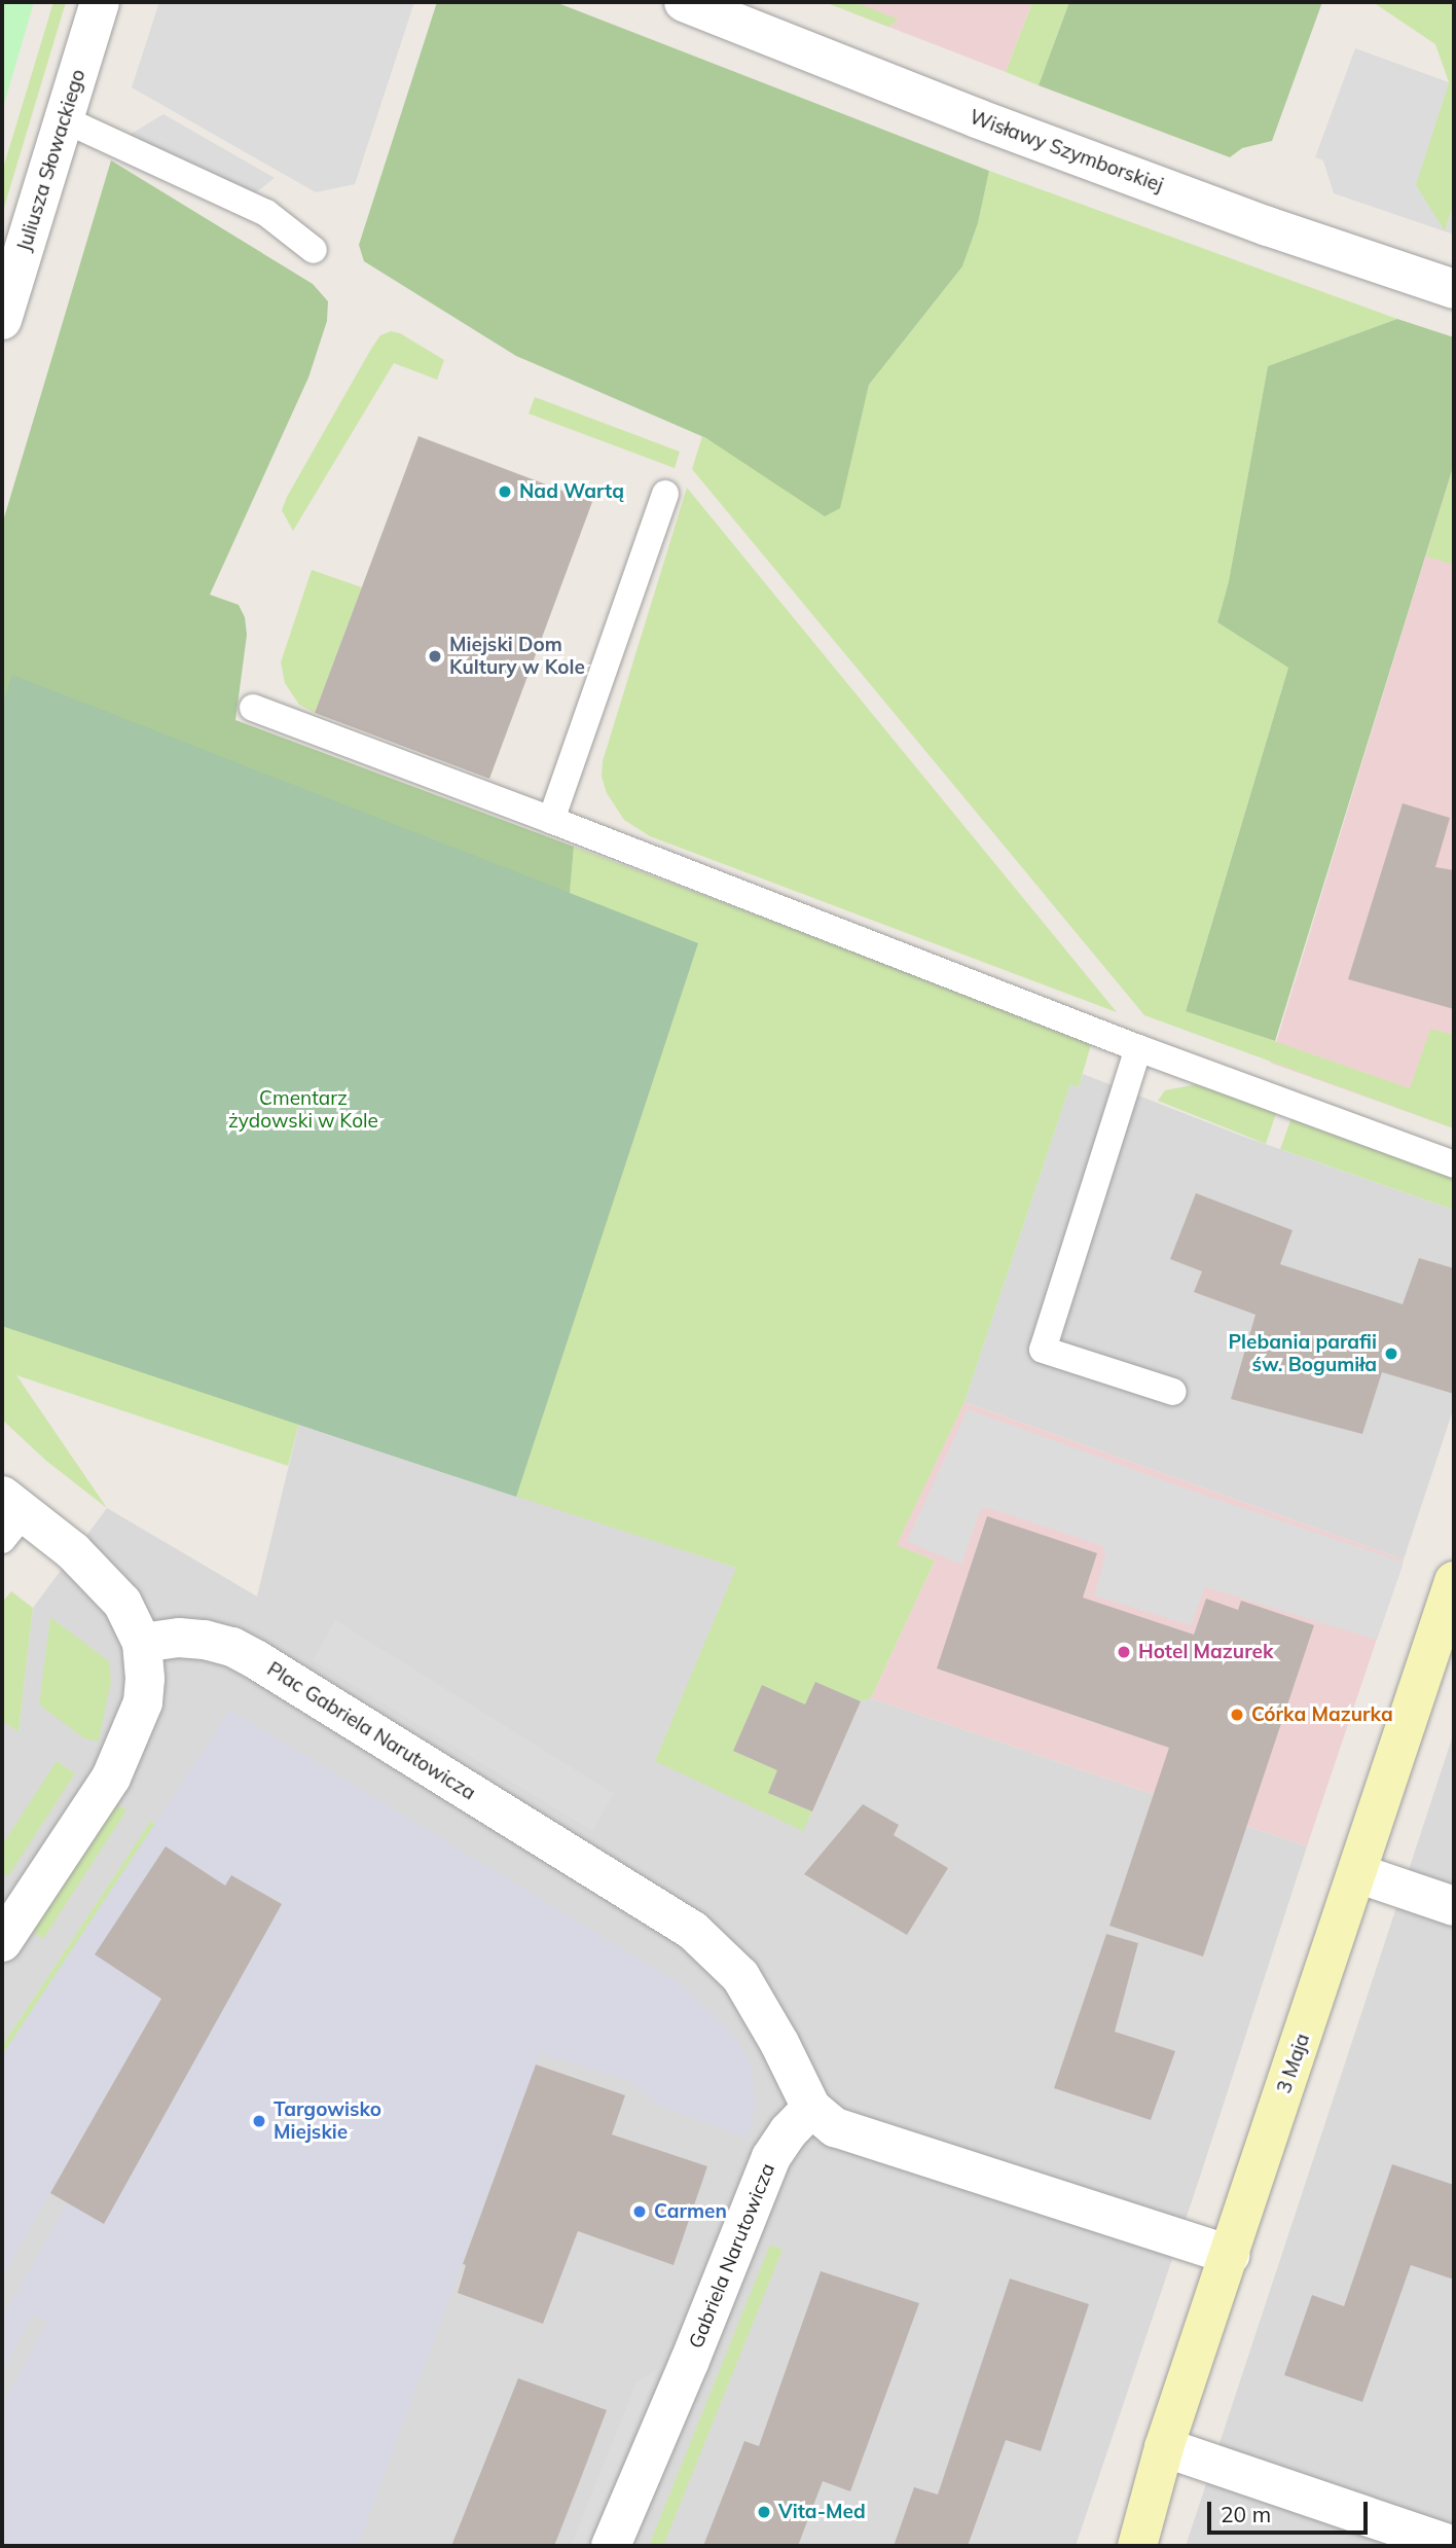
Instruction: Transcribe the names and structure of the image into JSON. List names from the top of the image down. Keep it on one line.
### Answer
{"streets":{"street":["Wisławy Szymborskiej","Juliusza Słowackiego","Plac Gabriela Narutowicza","3 Maja","Gabriela Narutowicza"]},"crossings":[["Plac Gabriela Narutowicza","Gabriela Narutowicza"]],"parks":["Cmentarz żydowski w Kole"],"places":["Nad Wartą","Miejski Dom Kultury w Kole","Plebania parafii św. Bogumiła","Hotel Mazurek","Córka Mazurka","Targowisko Miejskie","Carmen","Vita-Med"],"scale_bar":"20 m"}
